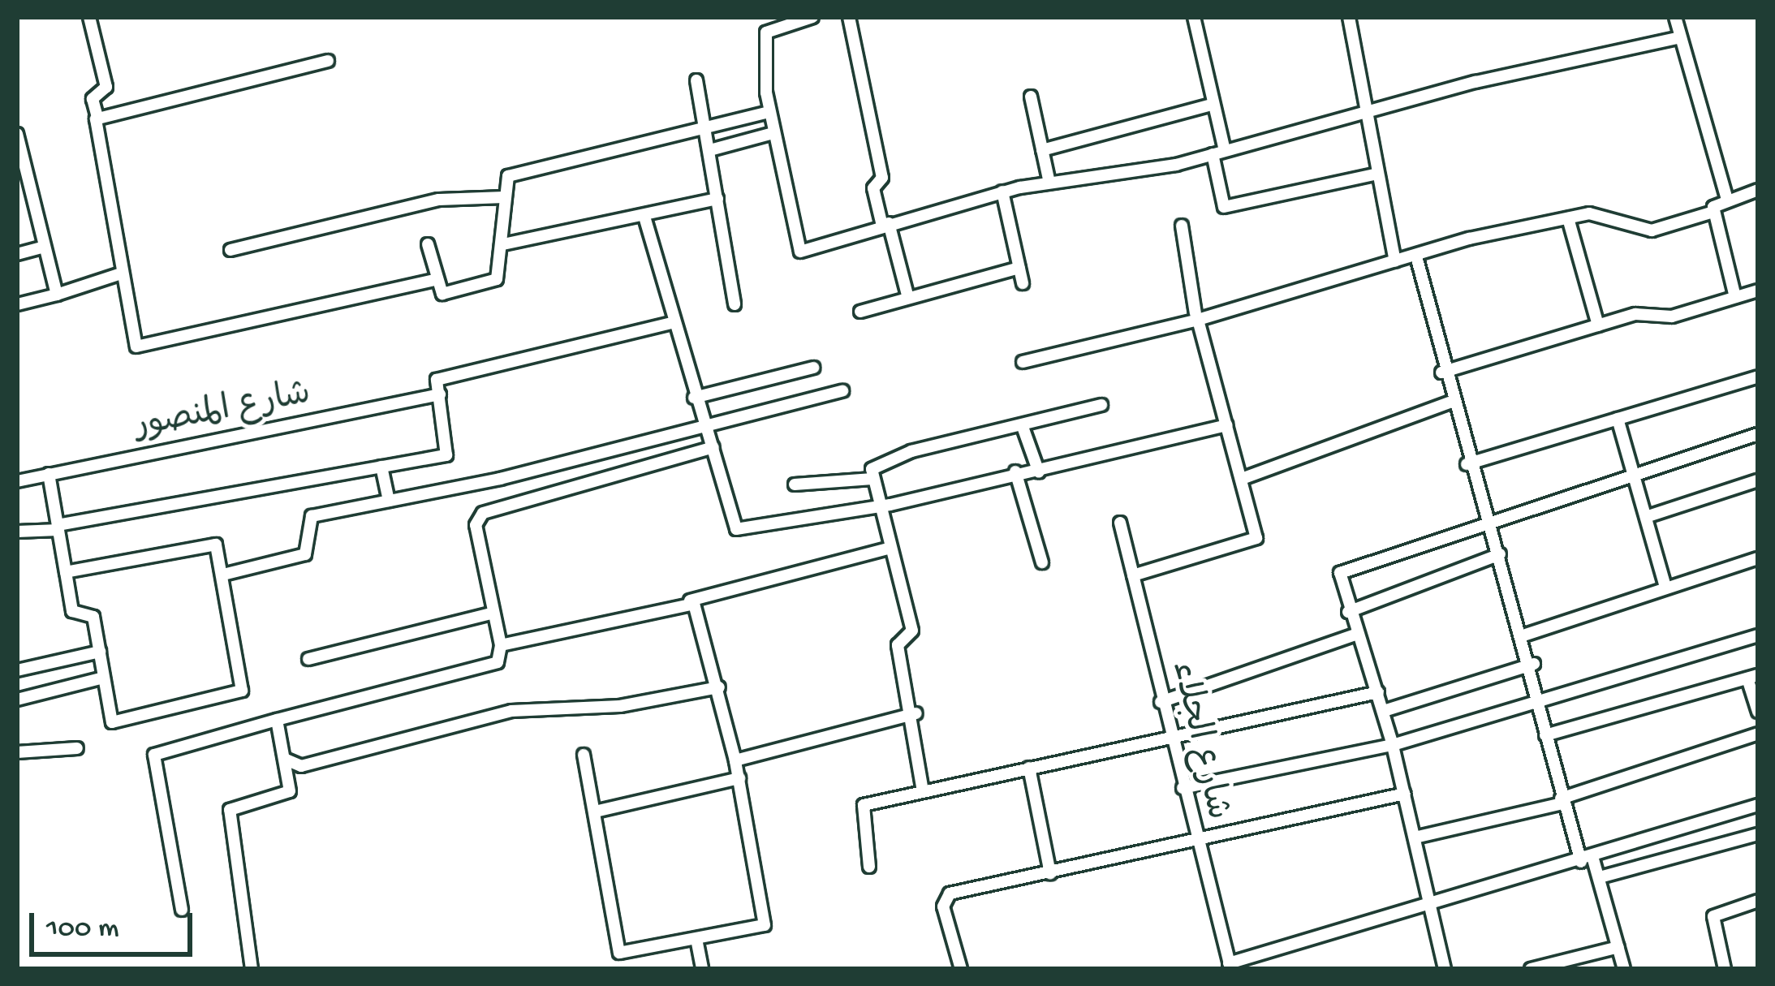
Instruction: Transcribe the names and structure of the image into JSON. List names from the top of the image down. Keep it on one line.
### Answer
{"streets":{"street":["شارع المنصور","شارع الجلاء"]},"scale_bar":"100 m"}
